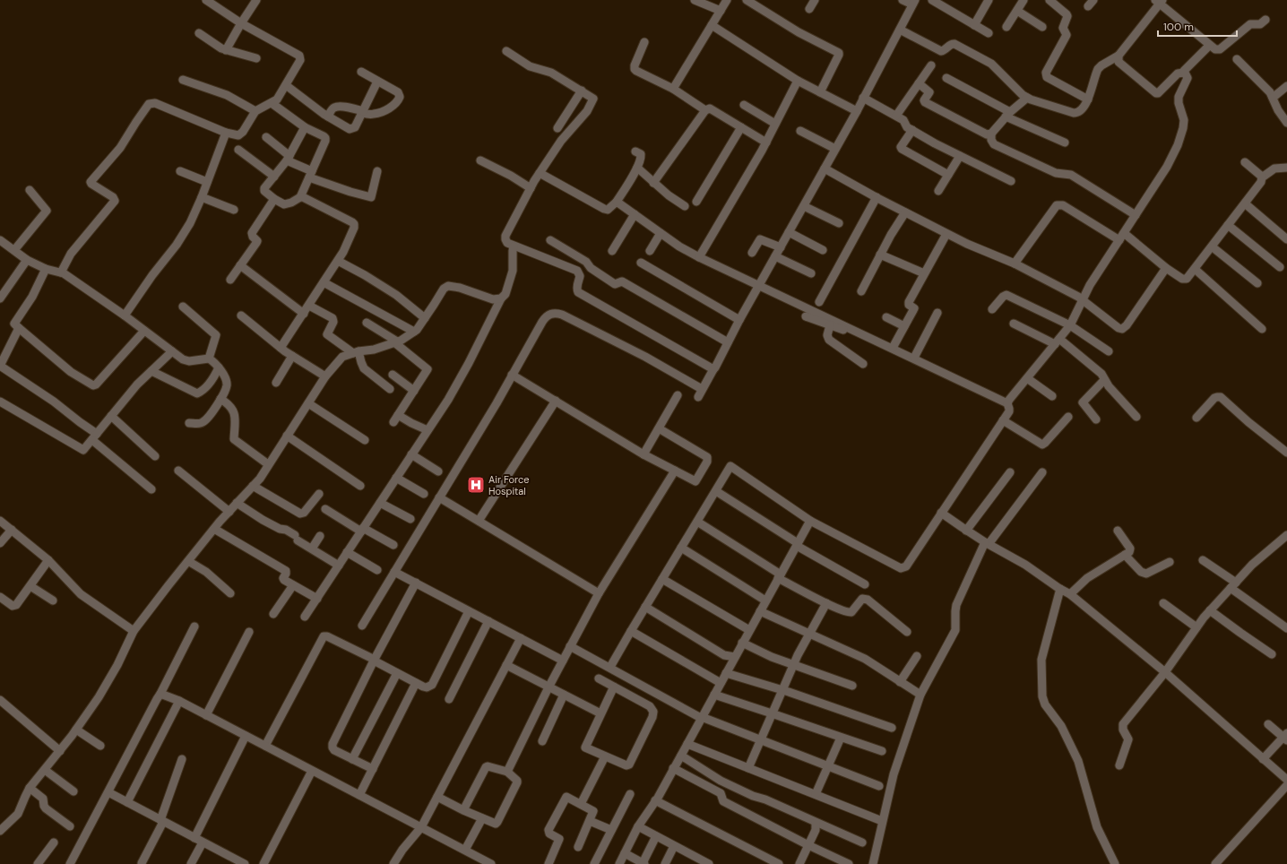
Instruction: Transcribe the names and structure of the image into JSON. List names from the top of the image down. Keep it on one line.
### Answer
{"places":{"hospital":["Air Force Hospital"]},"scale_bar":"100 m"}
